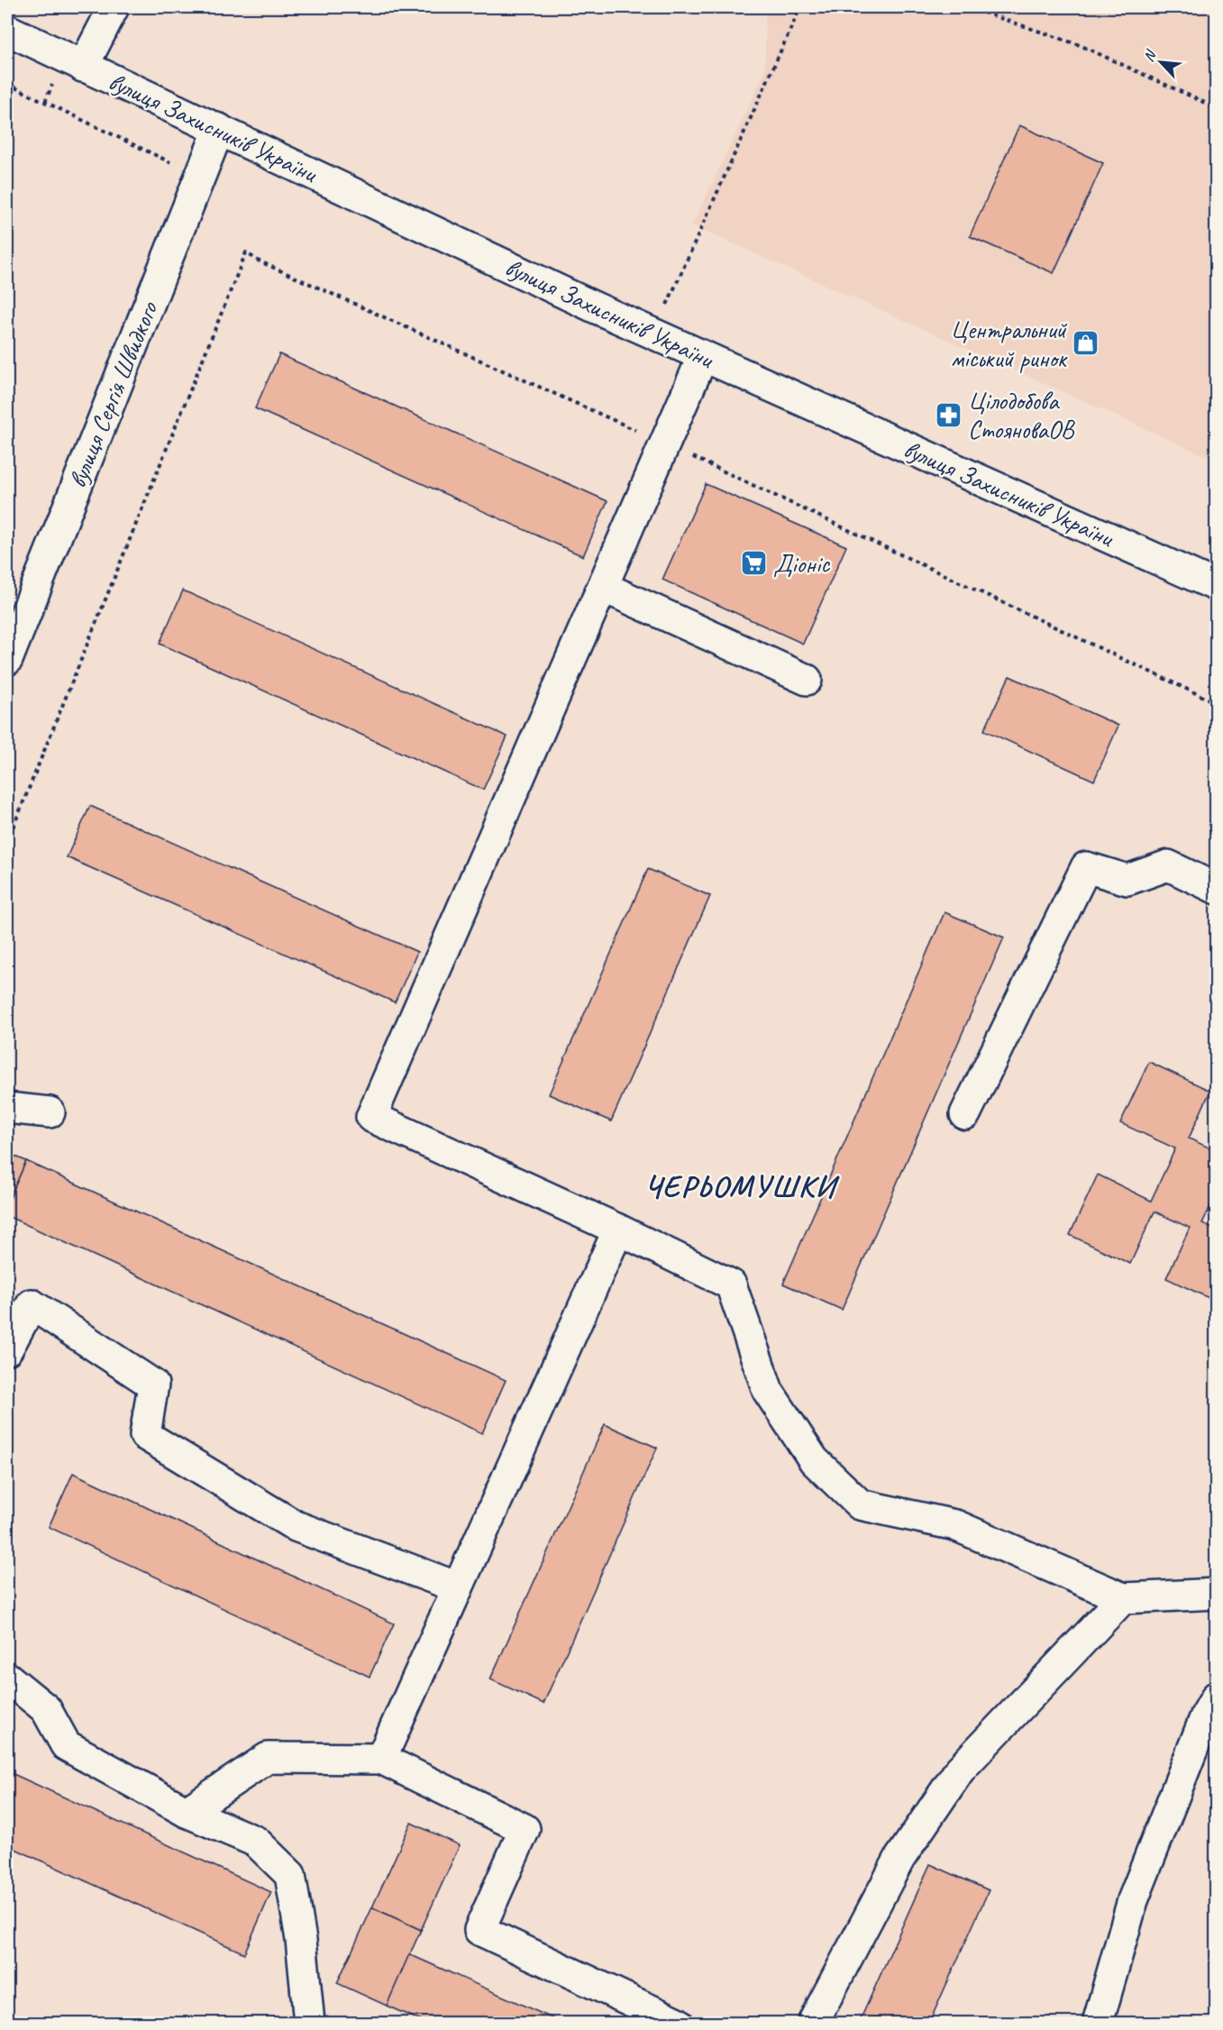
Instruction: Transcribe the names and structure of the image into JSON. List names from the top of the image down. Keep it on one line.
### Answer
{"streets":{"main road":["вулиця Захисників України","вулиця Сергія Швидкого"]},"crossings":[["вулиця Захисників України","вулиця Сергія Швидкого"]],"districts":["ЧЕРЬОМУШКИ"],"places":{"shop":["Центральний міський ринок"],"pharmacy":["Цілодобова СтояноваОВ"],"supermarket":["Діоніс"]},"north":"top left"}
